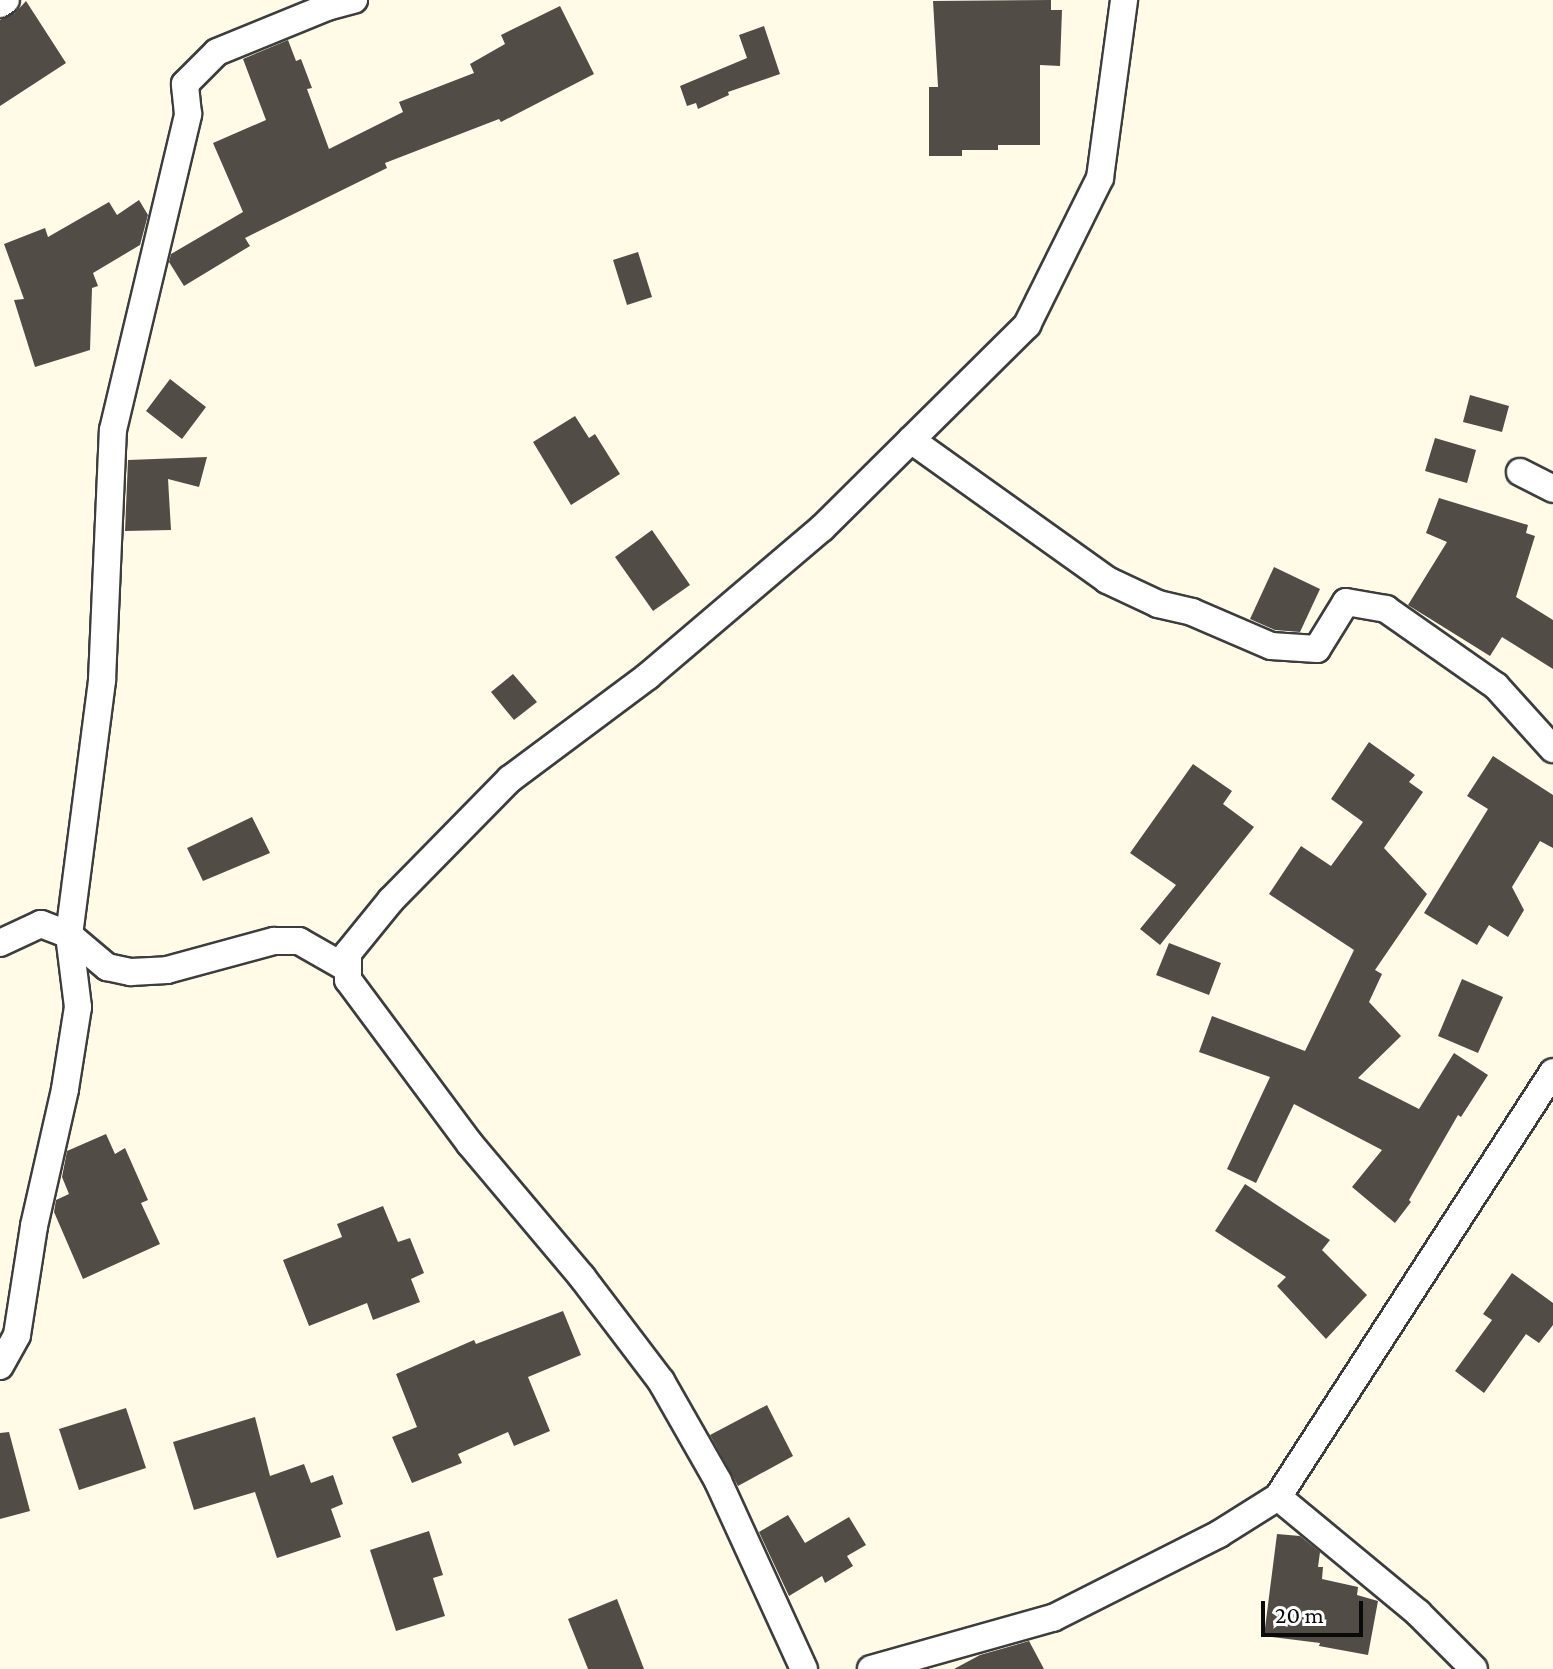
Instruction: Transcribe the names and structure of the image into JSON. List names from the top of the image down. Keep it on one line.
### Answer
{"scale_bar":"20 m"}
